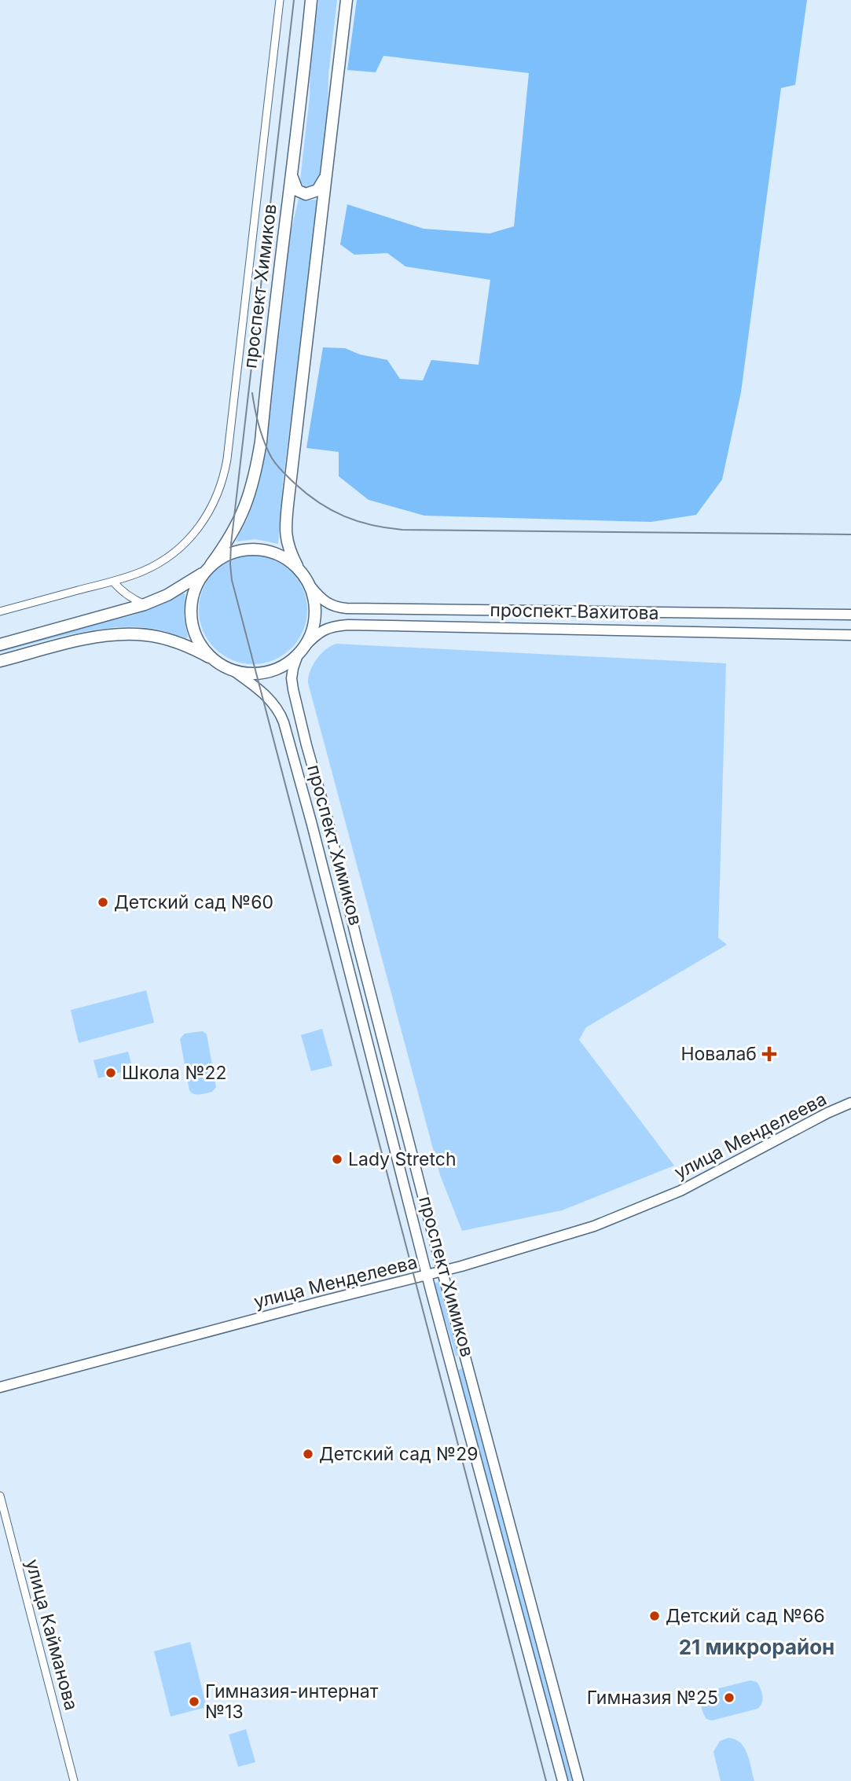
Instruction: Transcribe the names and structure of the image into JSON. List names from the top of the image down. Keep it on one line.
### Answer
{"streets":{"main road":["проспект Химиков","проспект Вахитова","улица Менделеева"],"street":["улица Кайманова"]},"crossings":[["проспект Химиков","проспект Вахитова"],["проспект Химиков","улица Менделеева"]],"districts":["21 микрорайон"],"places":{"other":["Детский сад №60","Школа №22","Lady Stretch","Детский сад №29","Детский сад №66","Гимназия №25","Гимназия-интернат №13"],"health":["Новалаб"]}}
